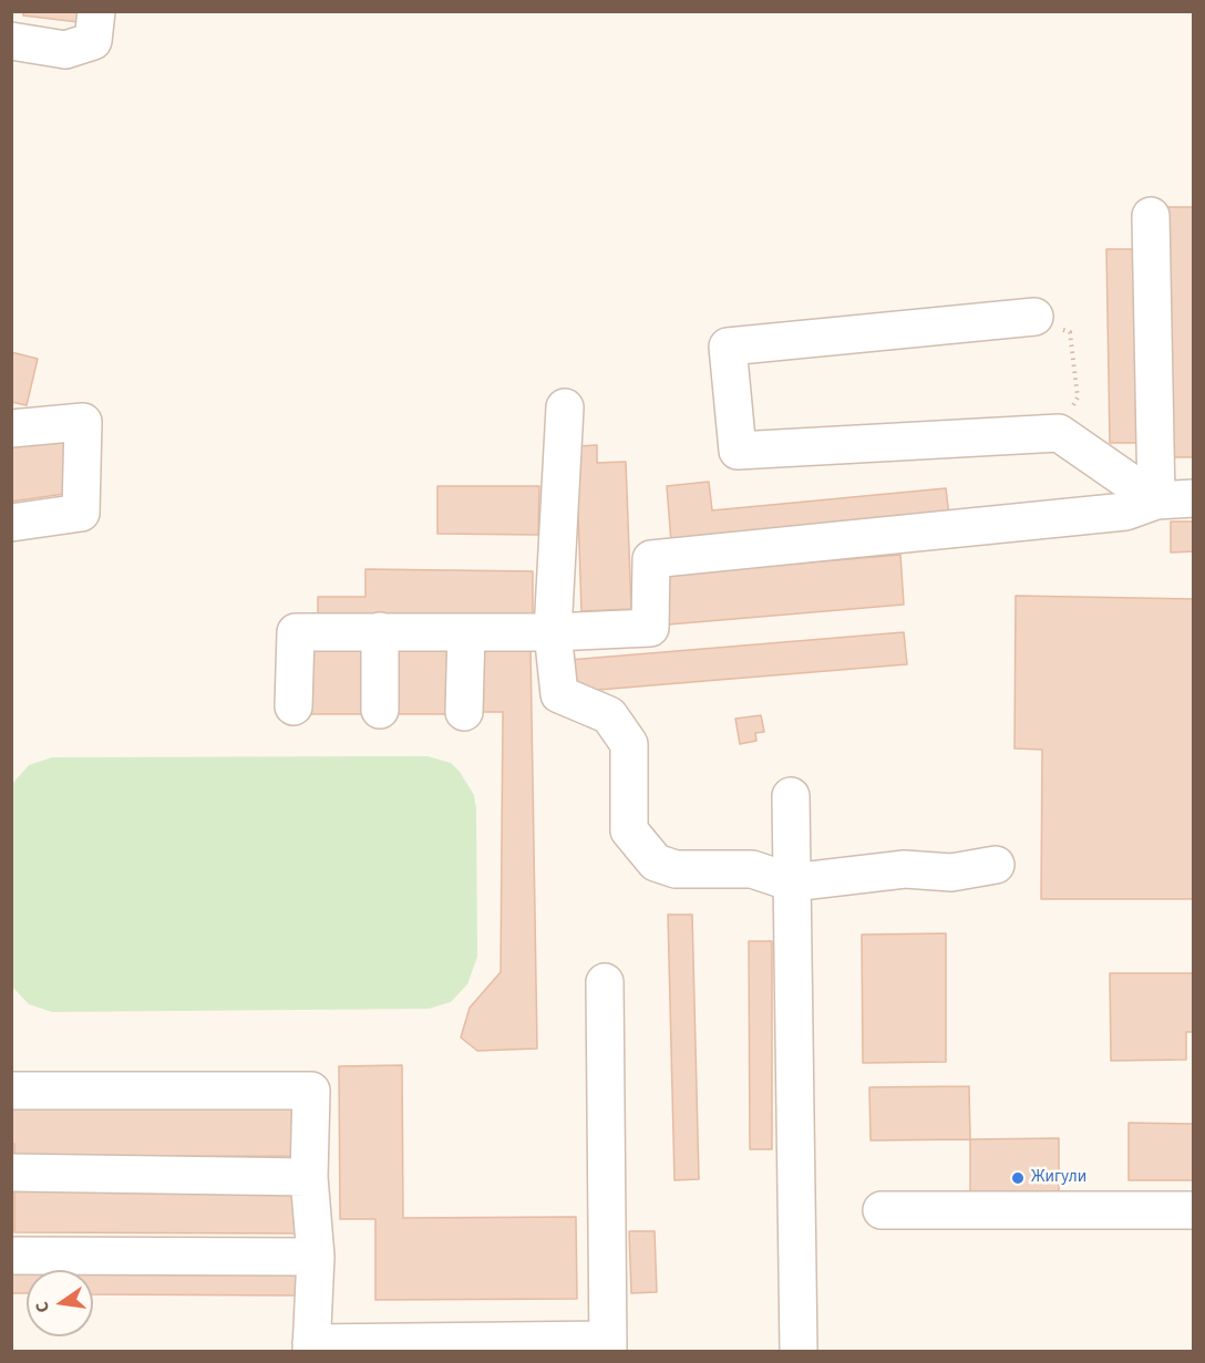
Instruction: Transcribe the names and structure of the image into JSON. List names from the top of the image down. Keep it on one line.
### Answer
{"places":["Жигули"],"north":"left"}
